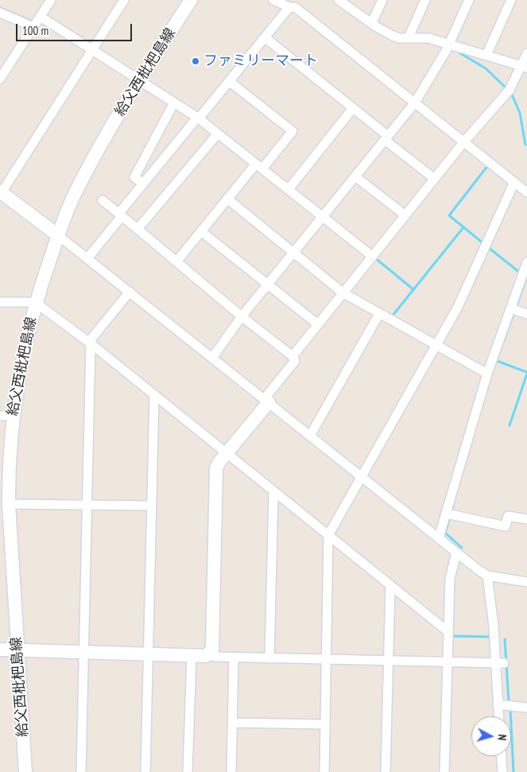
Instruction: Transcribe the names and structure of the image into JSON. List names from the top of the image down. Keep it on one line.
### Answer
{"streets":{"main road":["給父西枇杷島線"]},"places":["ファミリーマート"],"scale_bar":"100 m","north":"right"}
